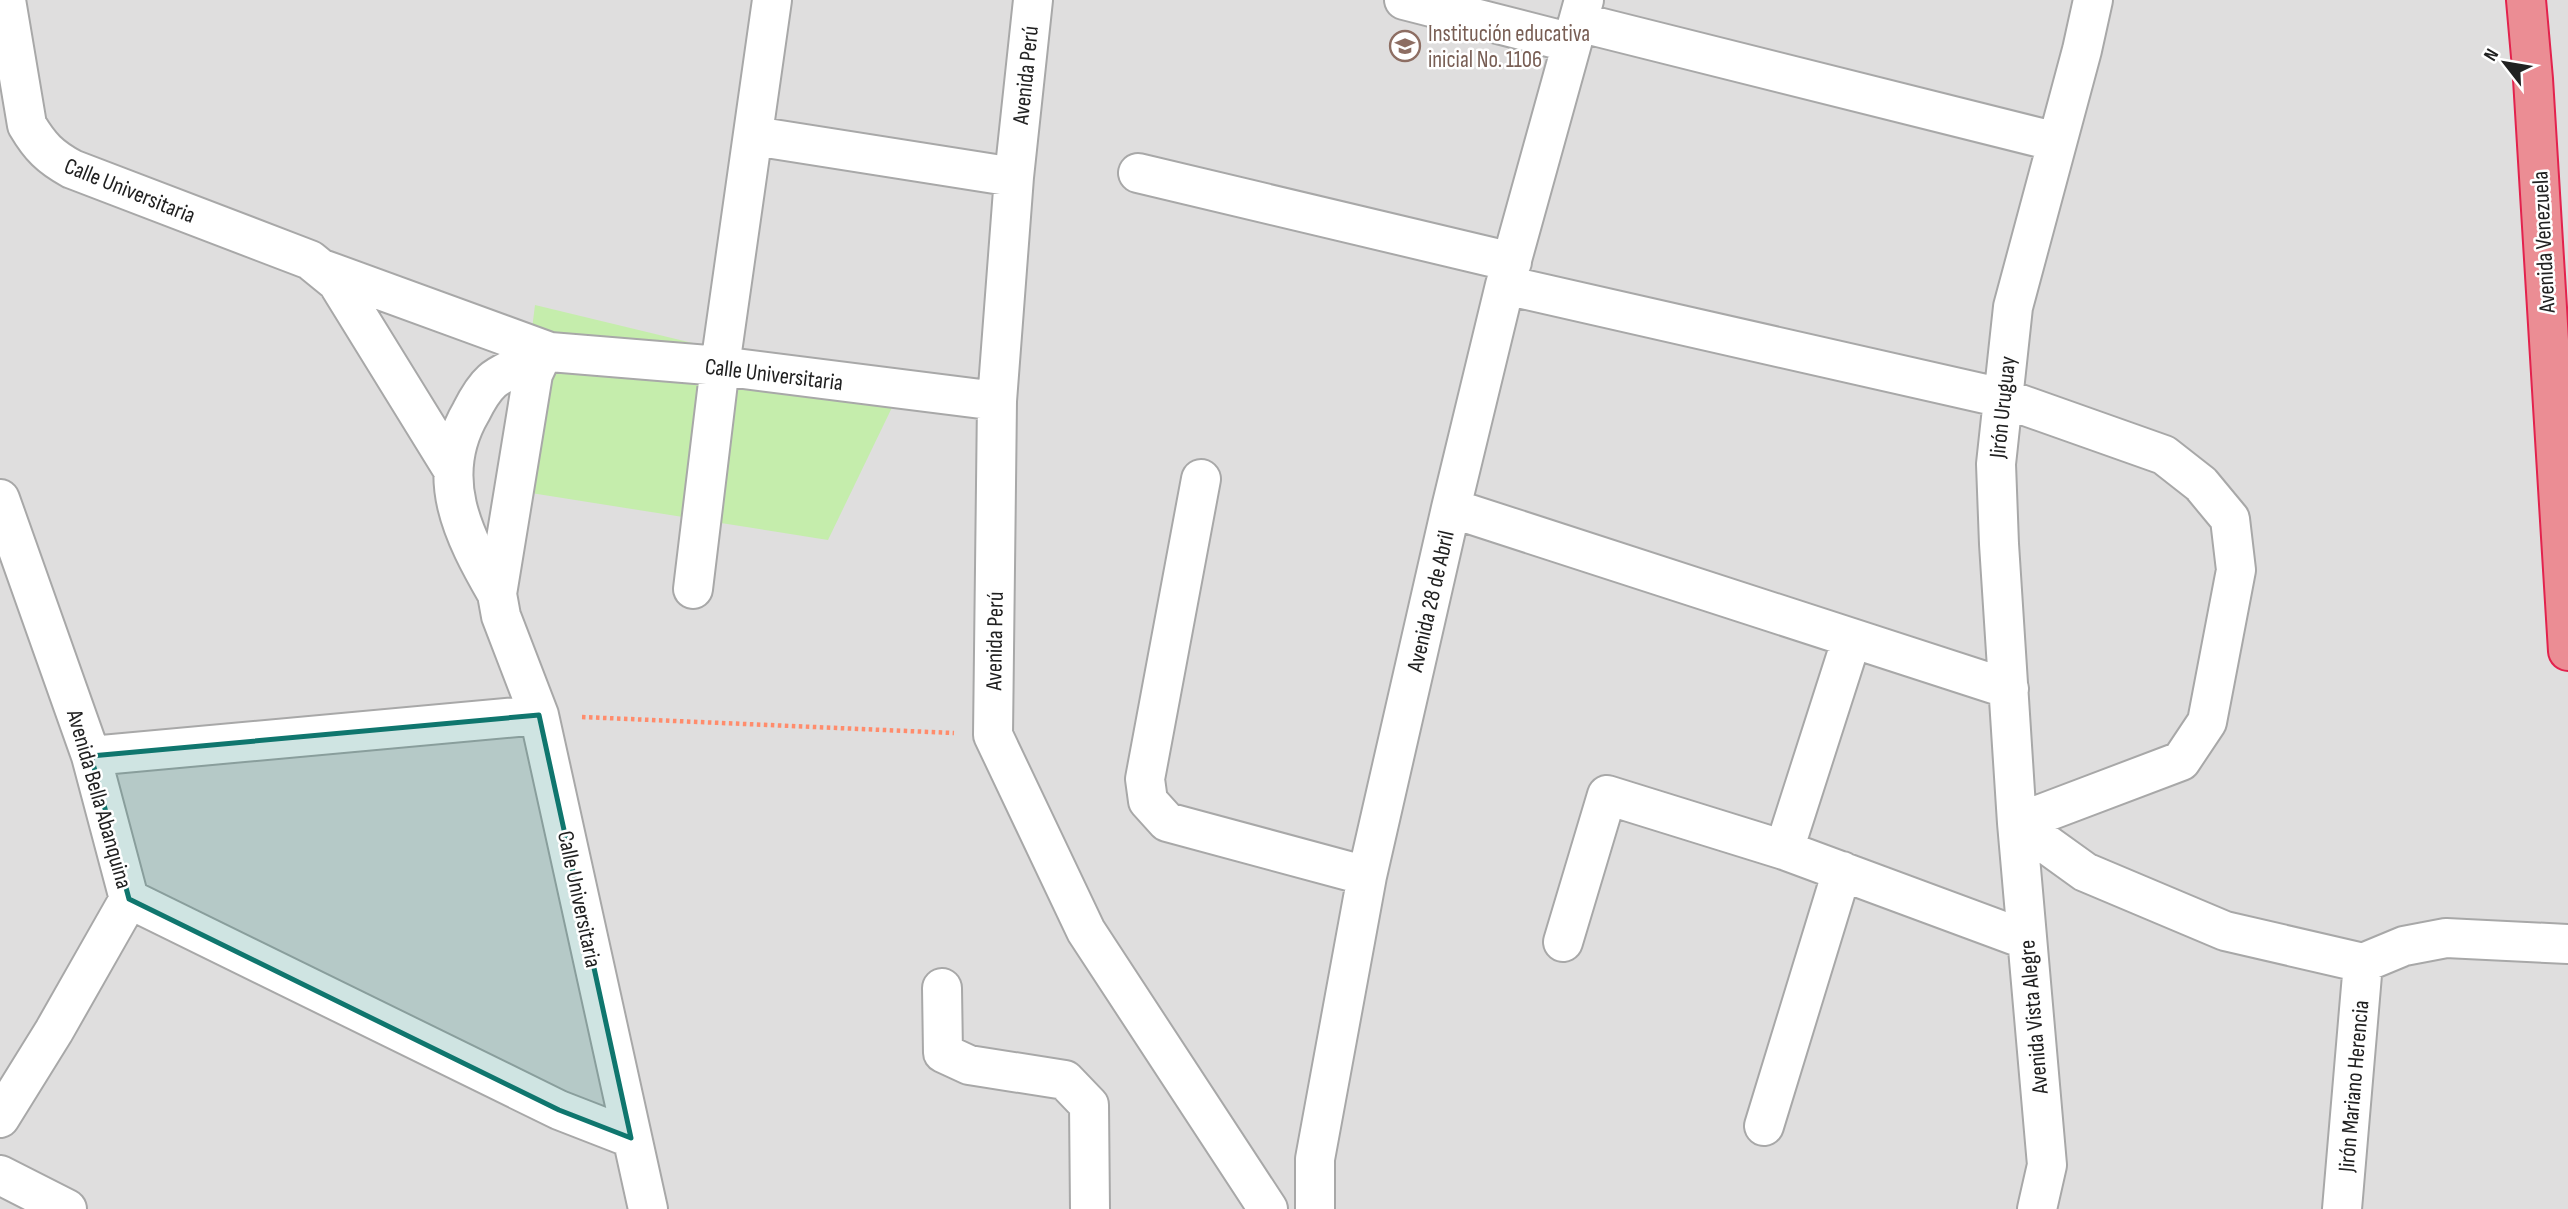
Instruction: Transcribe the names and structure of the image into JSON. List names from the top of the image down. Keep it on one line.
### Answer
{"streets":{"highway":["Avenida Venezuela"],"street":["Avenida Perú","Calle Universitaria","Jirón Uruguay","Avenida 28 de Abril","Avenida Bella Abanquina","Avenida Vista Alegre","Jirón Mariano Herencia"]},"crossings":[["Avenida Perú","Calle Universitaria"],["Jirón Uruguay","Avenida Vista Alegre"]],"places":{"school or university":["Institución educativa inicial No. 1106"]},"north":"top left"}
